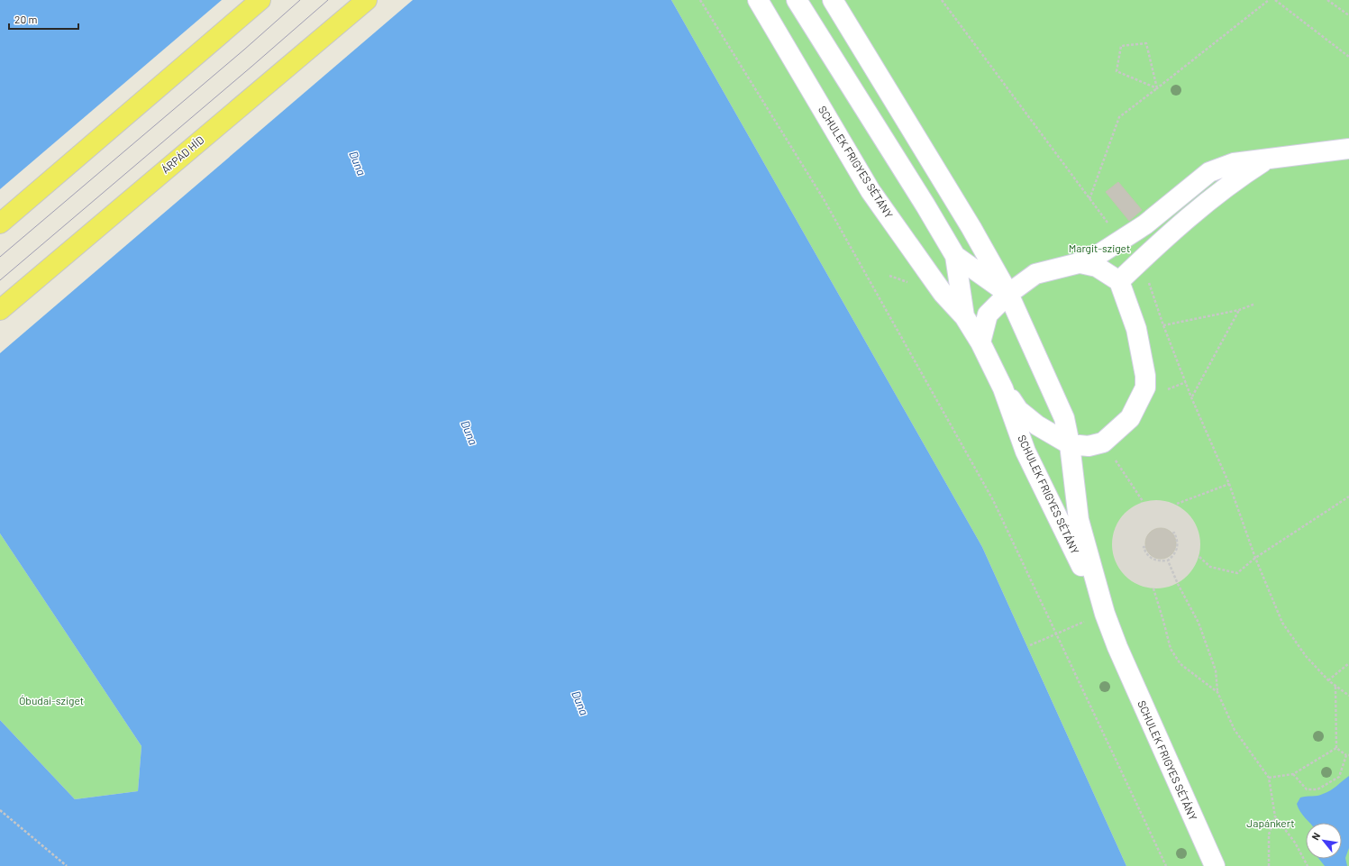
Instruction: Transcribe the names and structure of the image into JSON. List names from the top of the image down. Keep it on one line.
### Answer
{"streets":{"main road":["ÁRPÁD HÍD"],"street":["SCHULEK FRIGYES SÉTÁNY"]},"water":["Duna"],"parks":["Margit-sziget","Óbudai-sziget","Japánkert"],"scale_bar":"20 m","north":"top left"}
